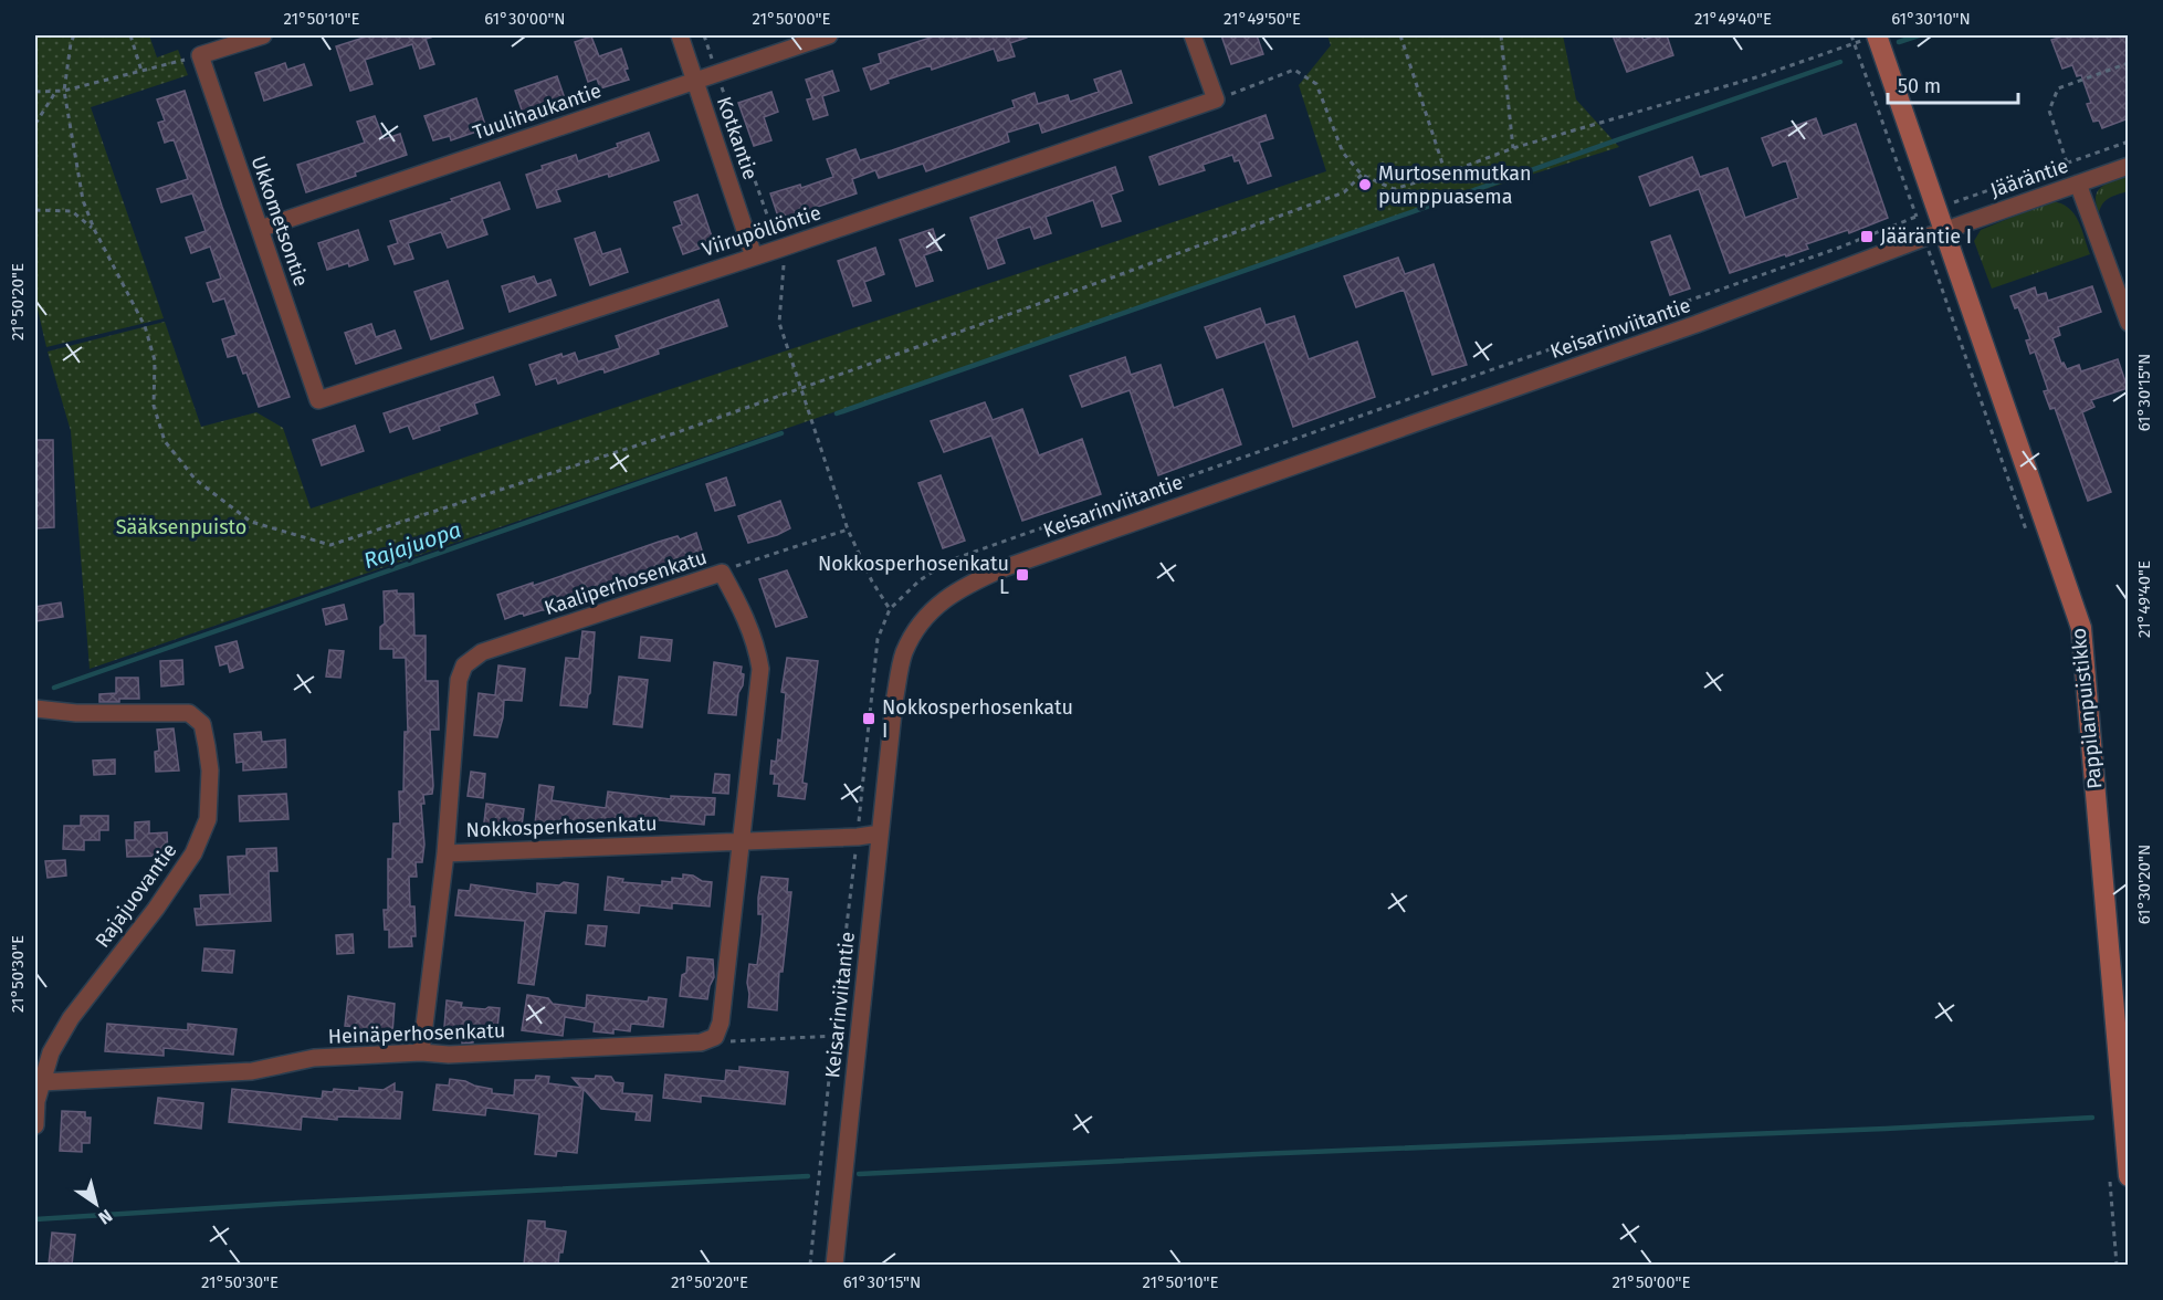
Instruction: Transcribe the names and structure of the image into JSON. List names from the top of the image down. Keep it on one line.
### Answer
{"streets":{"street":["Tuulihaukantie","Kotkantie","Jääräntie","Ukkometsontie","Viirupöllöntie","Keisarinviitantie","Kaaliperhosenkatu","Pappilanpuistikko","Nokkosperhosenkatu","Rajajuovantie","Heinäperhosenkatu"]},"crossings":[["Tuulihaukantie","Kotkantie"],["Tuulihaukantie","Ukkometsontie"],["Kotkantie","Viirupöllöntie"],["Jääräntie","Keisarinviitantie"],["Jääräntie","Pappilanpuistikko"],["Ukkometsontie","Viirupöllöntie"],["Keisarinviitantie","Pappilanpuistikko"],["Keisarinviitantie","Nokkosperhosenkatu"],["Kaaliperhosenkatu","Nokkosperhosenkatu"],["Nokkosperhosenkatu","Heinäperhosenkatu"],["Rajajuovantie","Heinäperhosenkatu"]],"water":["Rajajuopa"],"parks":["Sääksenpuisto"],"places":{"other":["Murtosenmutkan pumppuasema"],"transit":["Jääräntie I","Nokkosperhosenkatu L","Nokkosperhosenkatu I"]},"scale_bar":"50 m","north":"bottom right","coordinates":["21°50'10\"E","61°30'00\"N","21°50'00\"E","21°49'50\"E","21°49'40\"E","61°30'10\"N","21°50'20\"E","61°30'15\"N","61°30'20\"N","21°50'30\"E"]}
